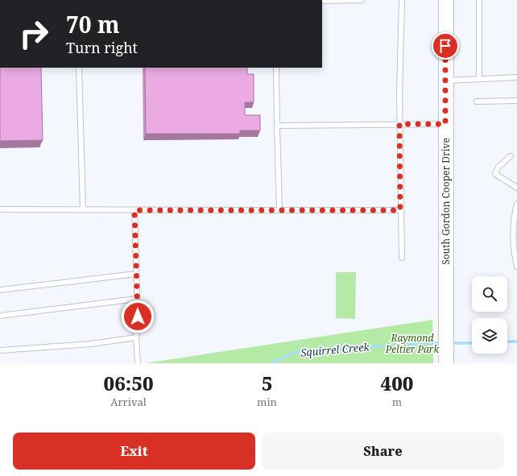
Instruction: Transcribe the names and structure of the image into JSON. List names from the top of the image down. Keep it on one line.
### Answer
{"streets":{"main road":["South Gordon Cooper Drive"]},"water":["Squirrel Creek"],"parks":["Raymond Peltier Park"],"page":{"turn":["70 m","Turn right"],"eta":["06:50","Arrival","5","min","400","m"],"buttons":["Exit","Share"]}}
